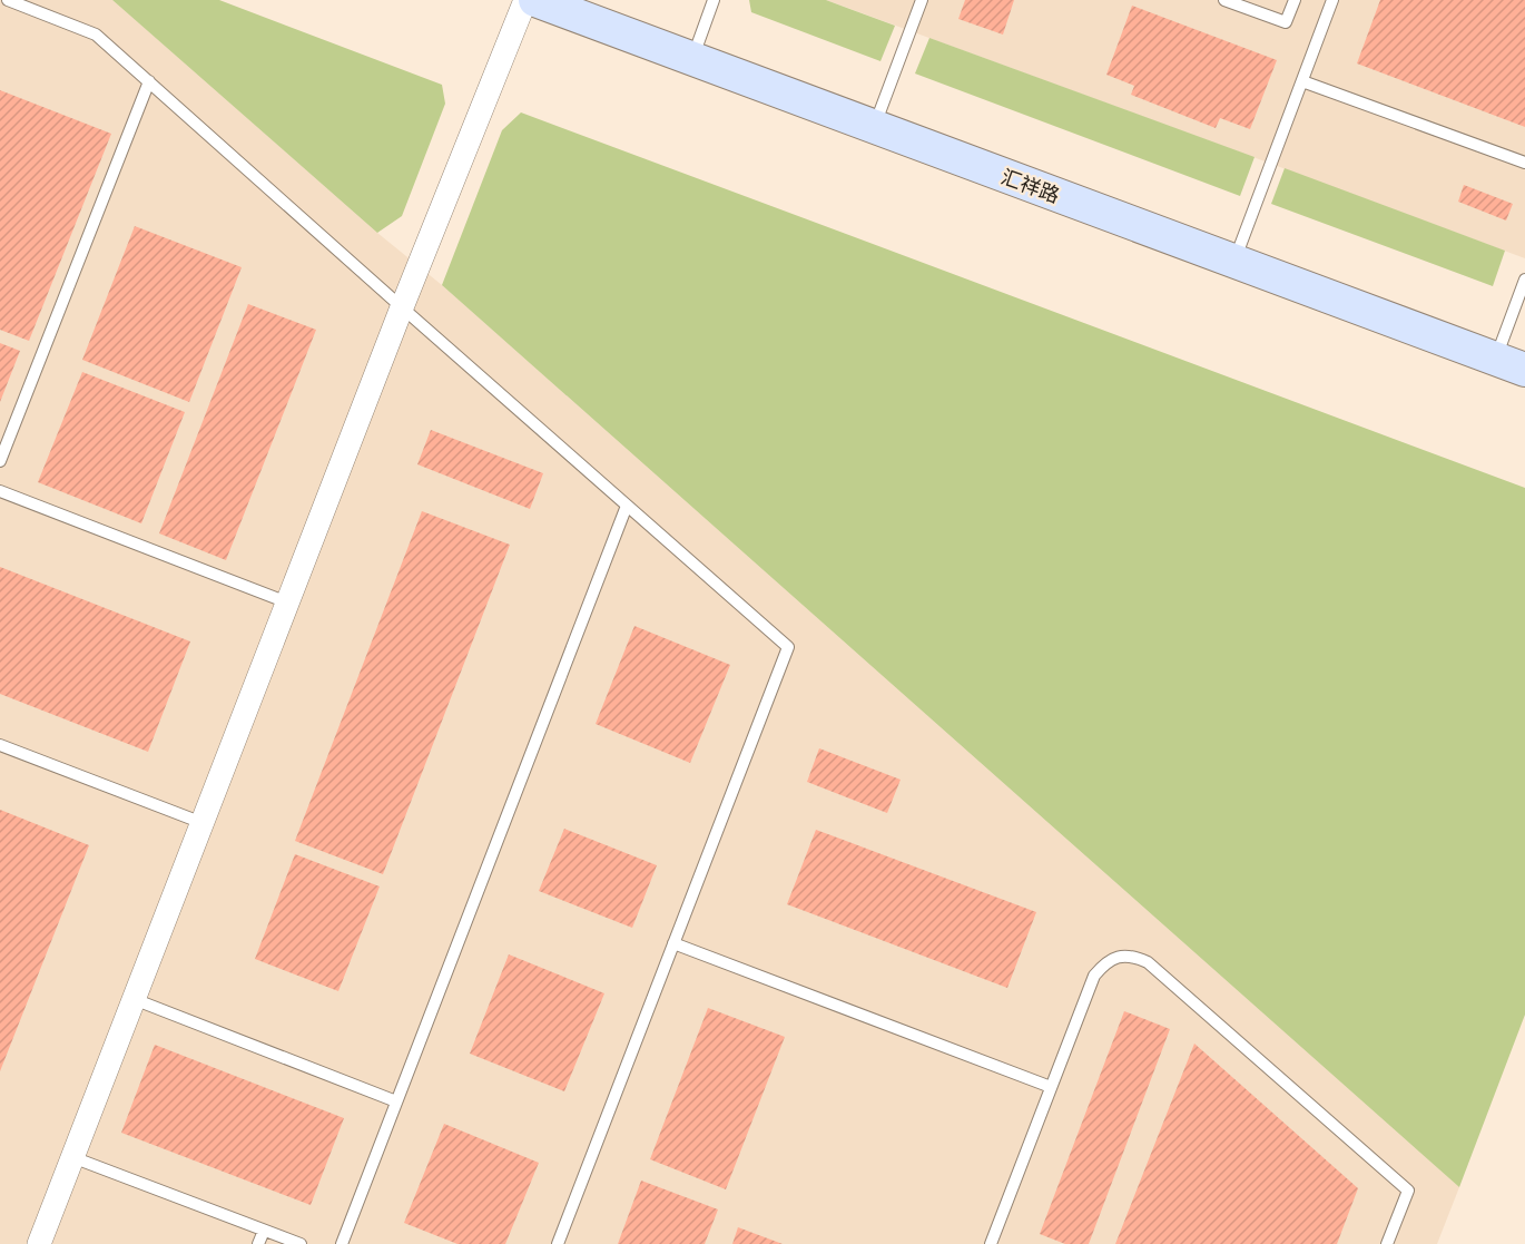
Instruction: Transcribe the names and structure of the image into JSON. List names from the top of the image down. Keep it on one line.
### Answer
{"streets":{"main road":["汇祥路"]}}
